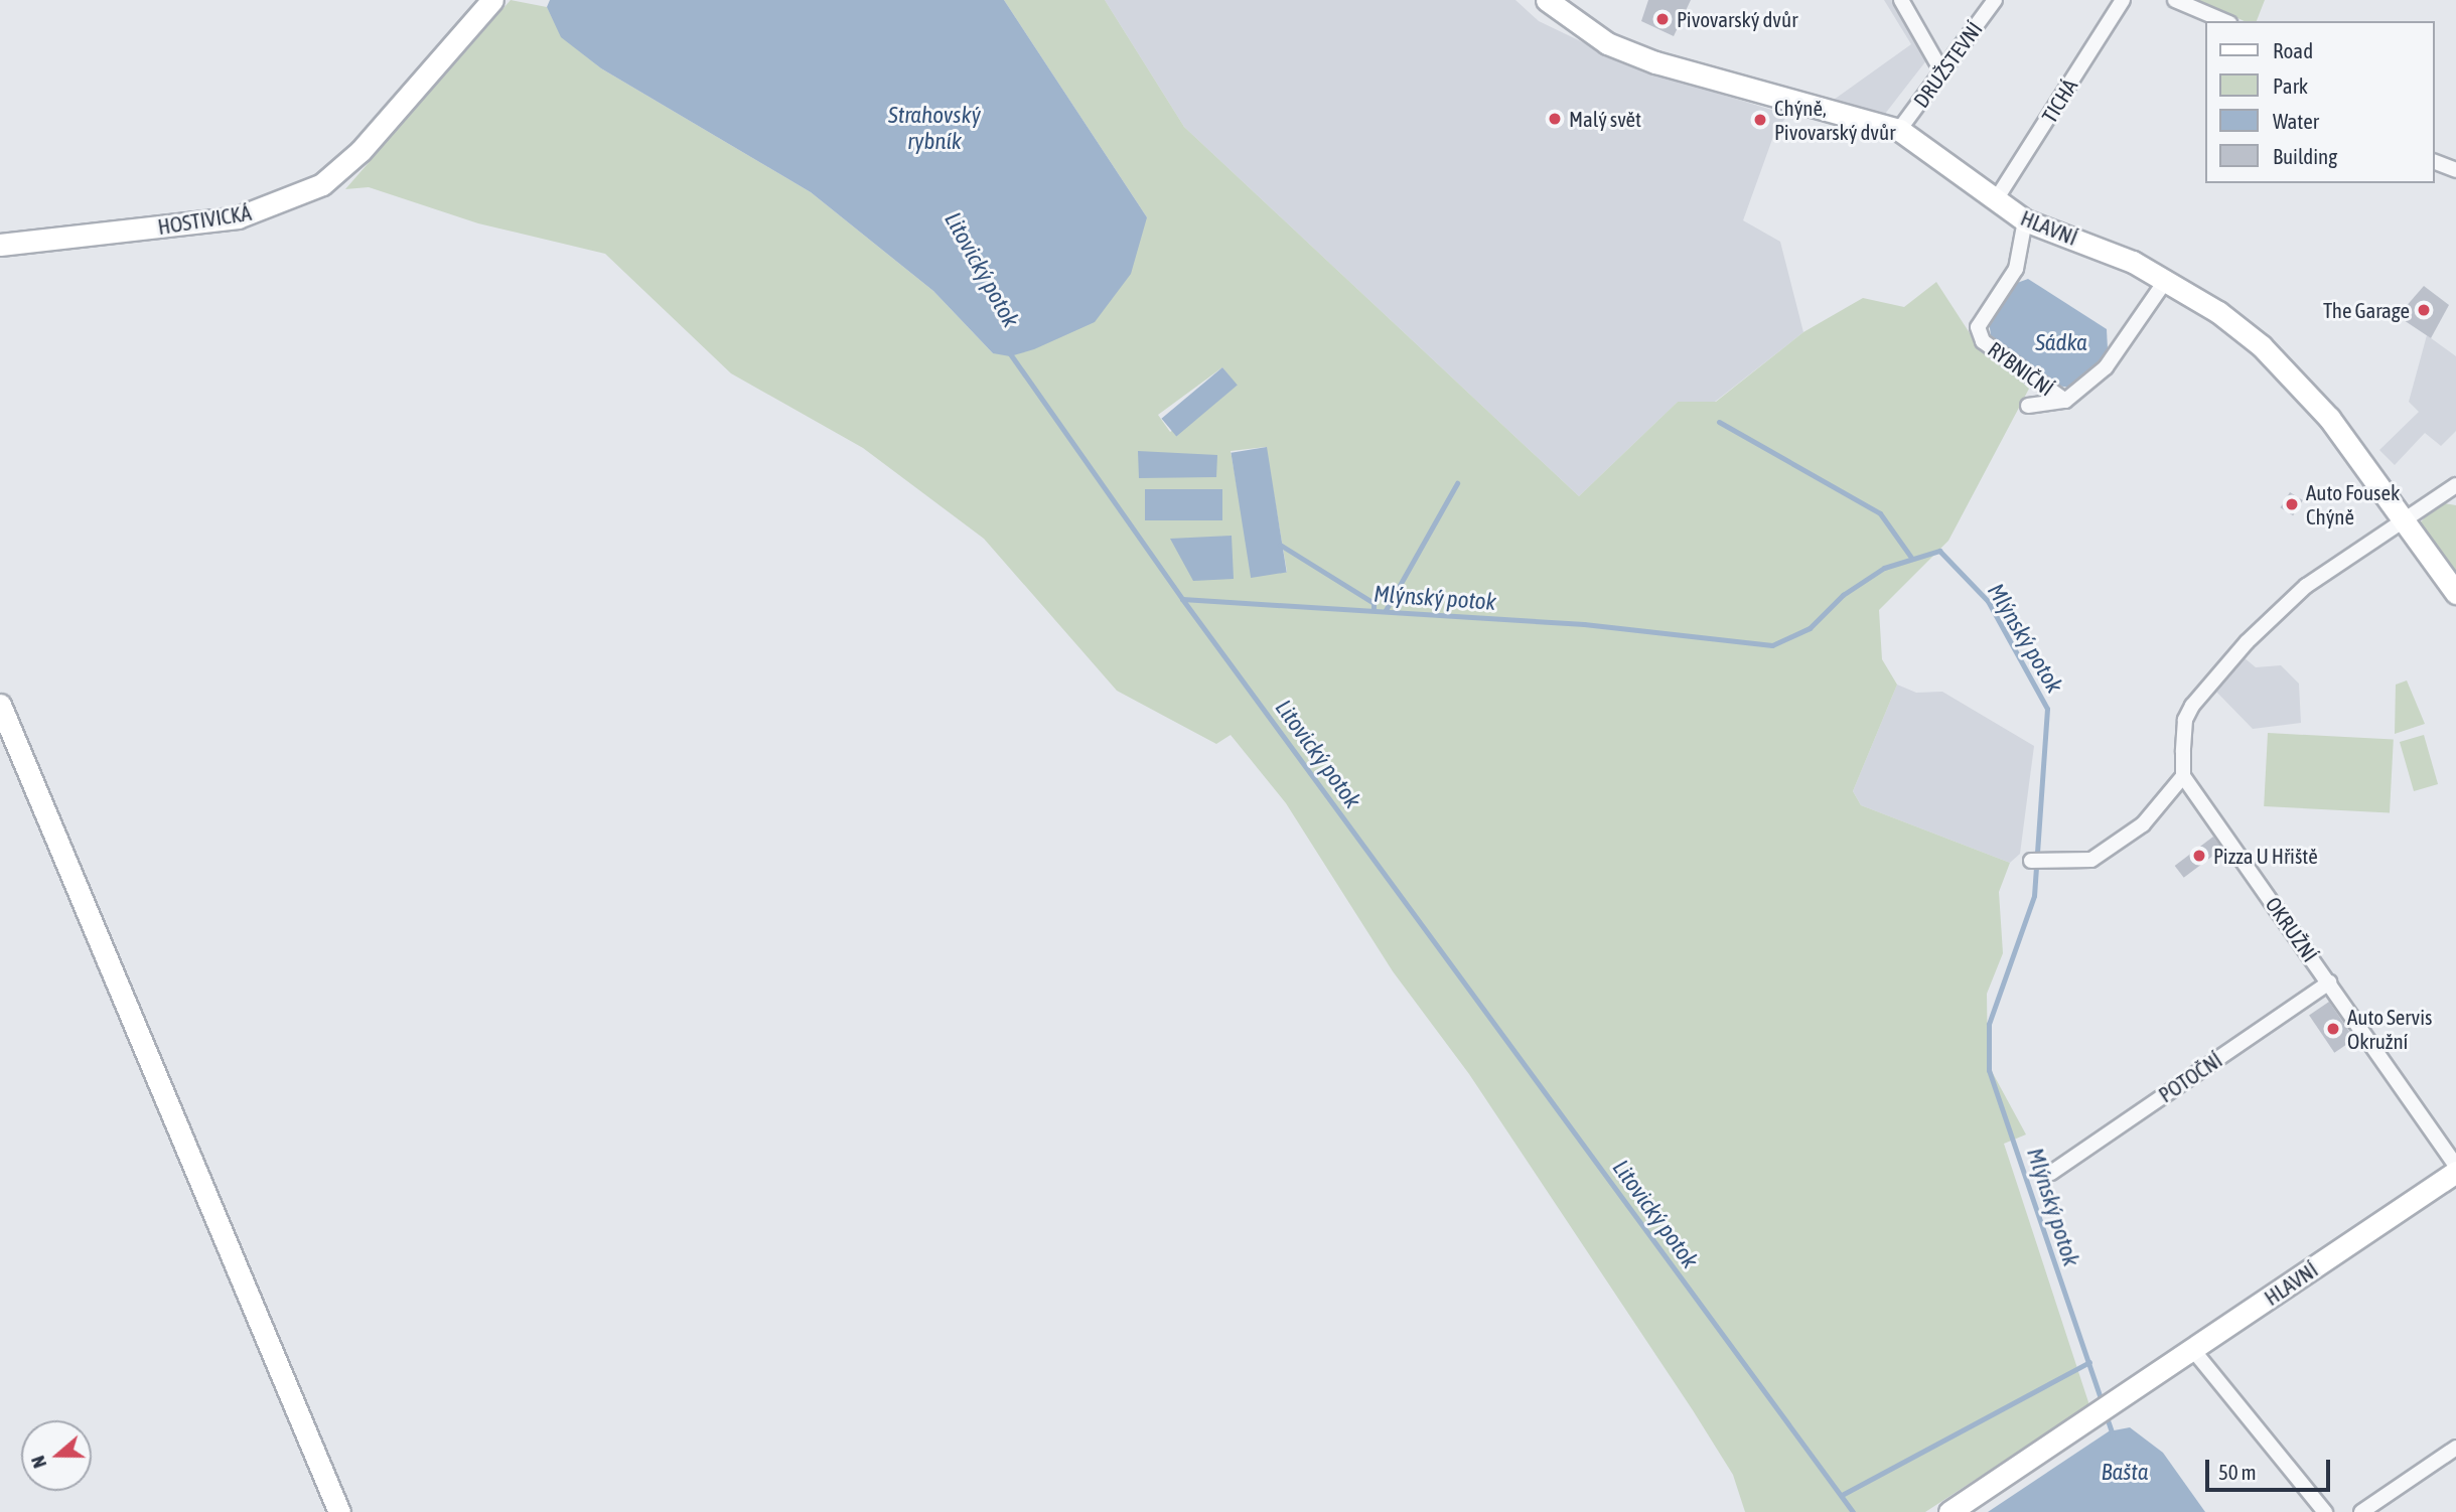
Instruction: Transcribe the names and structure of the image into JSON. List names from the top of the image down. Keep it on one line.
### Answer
{"streets":{"street":["DRUŽSTEVNÍ","TICHÁ","HOSTIVICKÁ","HLAVNÍ","RYBNIČNÍ","OKRUŽNÍ","POTOČNÍ"]},"crossings":[["DRUŽSTEVNÍ","HLAVNÍ"],["TICHÁ","HLAVNÍ"],["HLAVNÍ","RYBNIČNÍ"],["OKRUŽNÍ","POTOČNÍ"]],"water":["Strahovský rybník","Litovický potok","Sádka","Mlýnský potok","Bašta"],"places":["Pivovarský dvůr","Malý svět","Chýně, Pivovarský dvůr","The Garage","Auto Fousek Chýně","Pizza U Hřiště","Auto Servis Okružní"],"legend":["Road","Park","Water","Building"],"scale_bar":"50 m","north":"left"}
